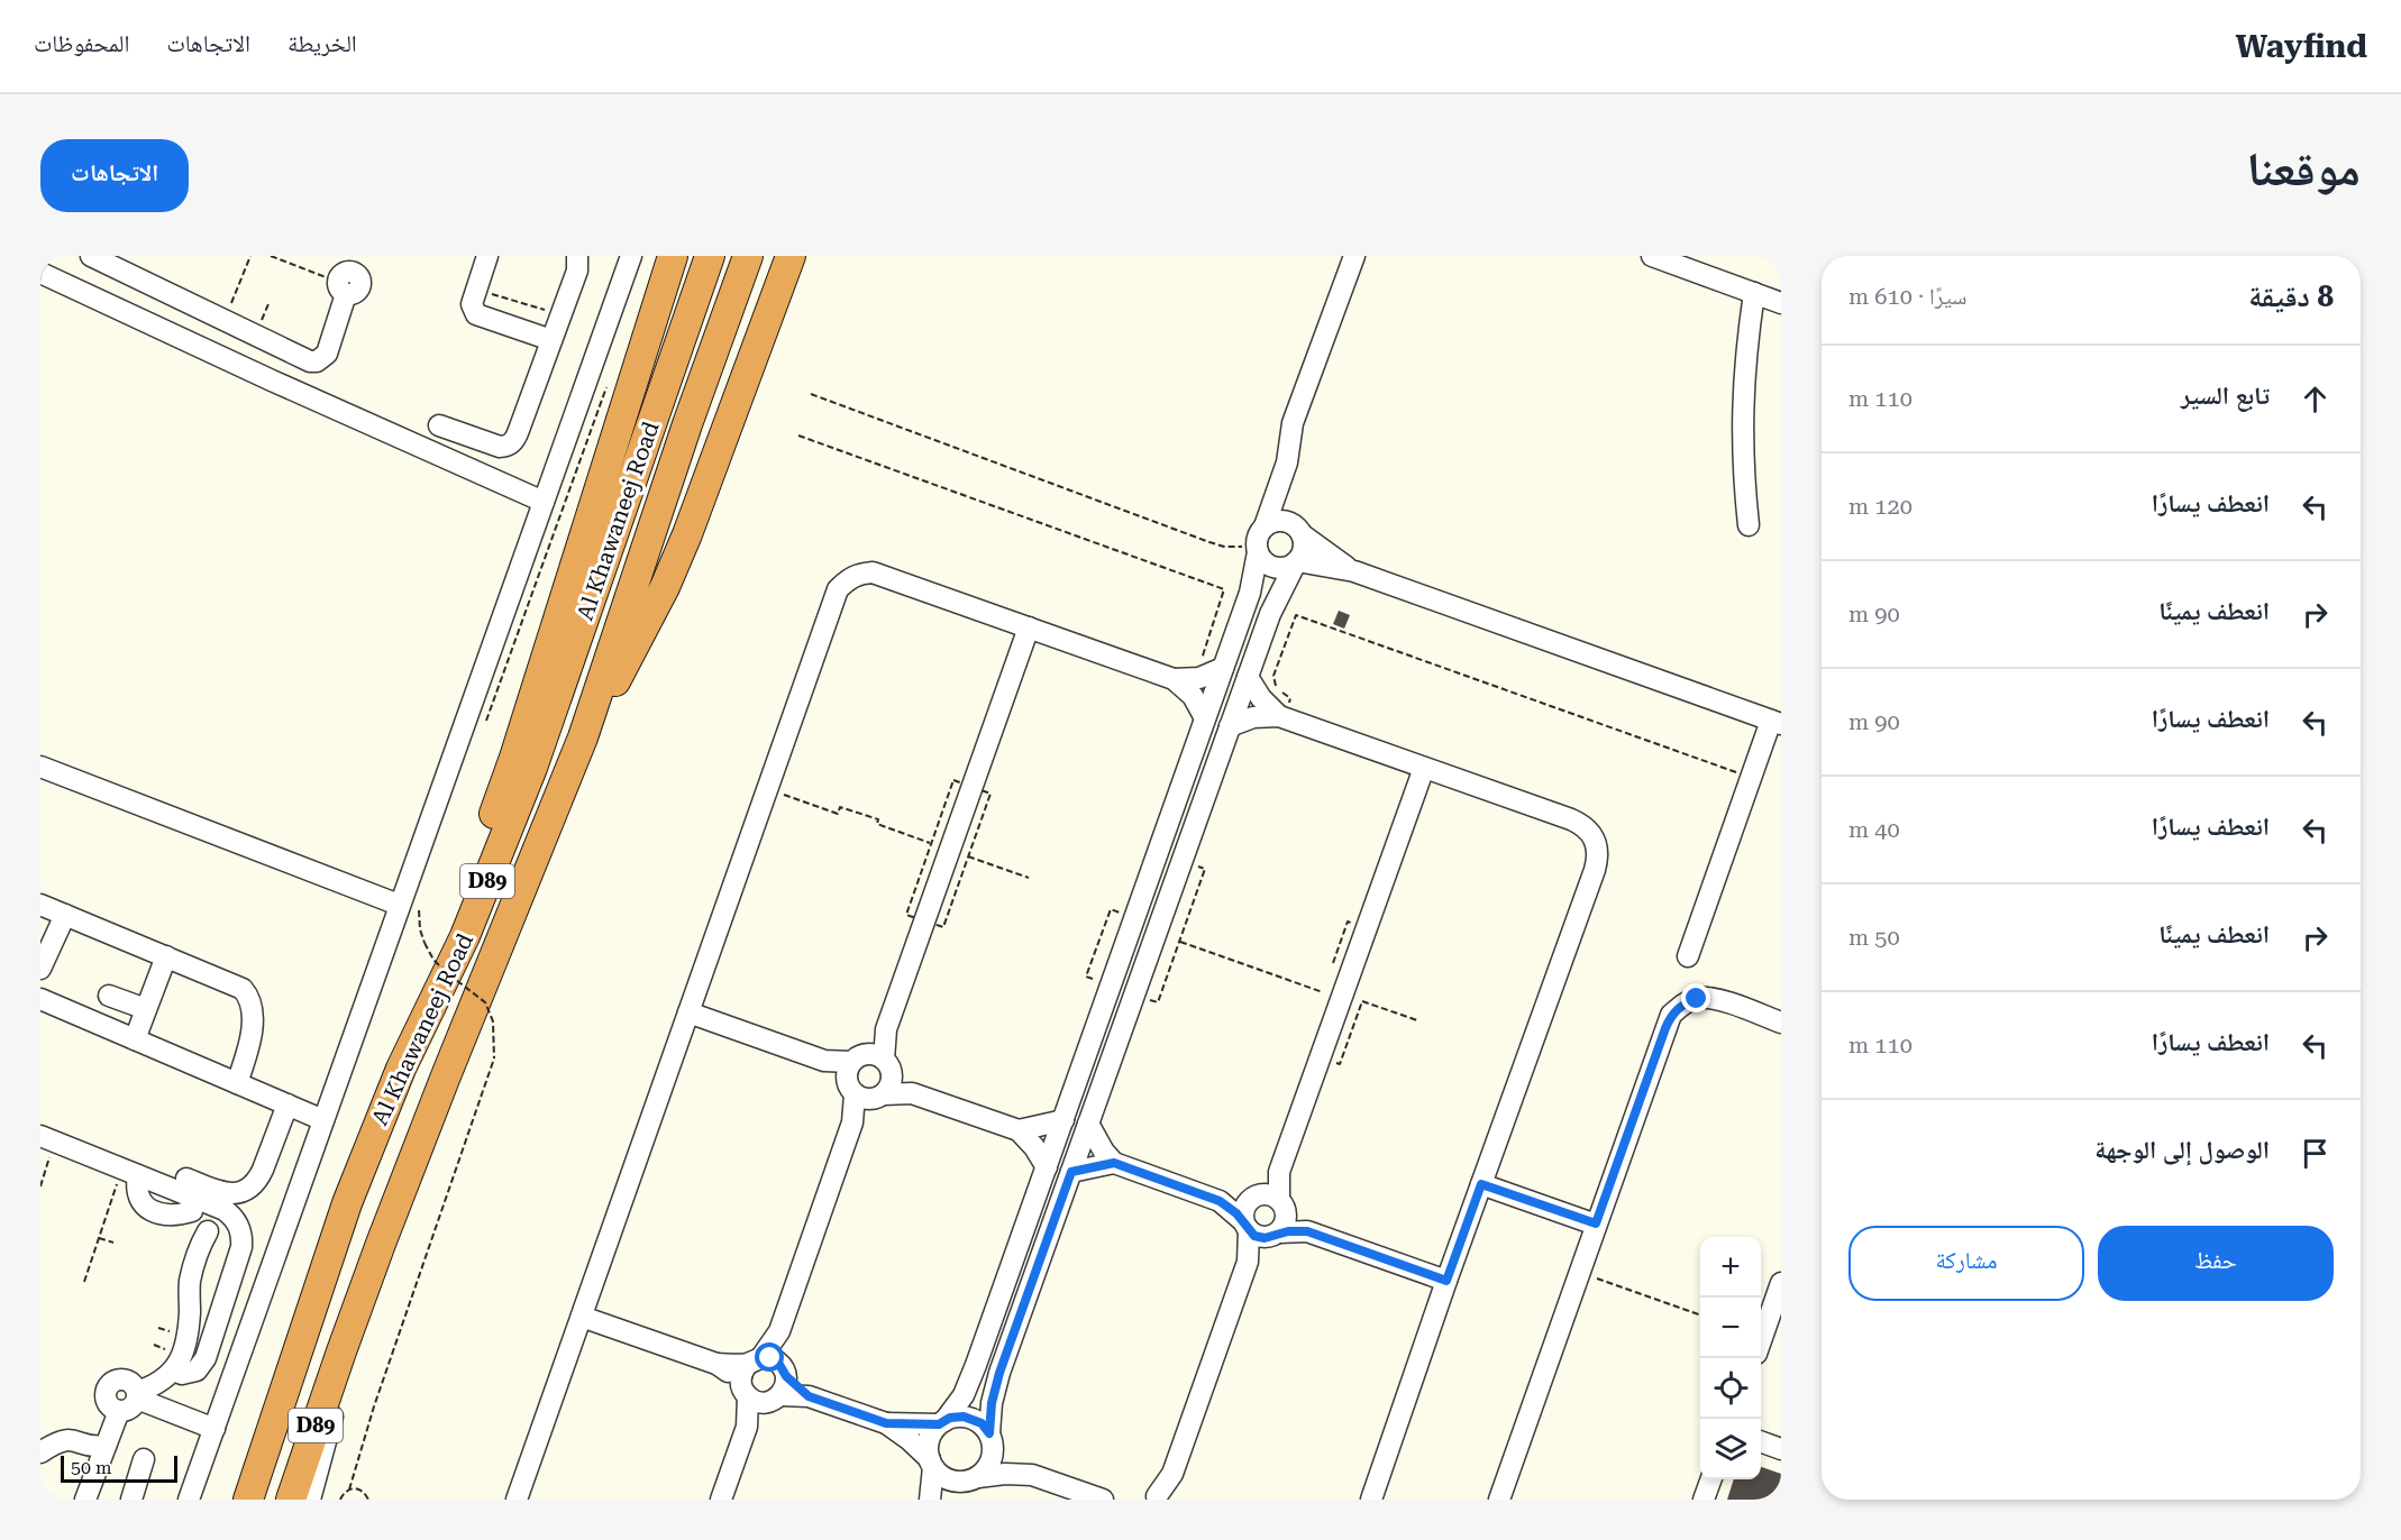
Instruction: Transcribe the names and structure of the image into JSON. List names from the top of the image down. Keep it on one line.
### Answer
{"streets":{"highway":["Al Khawaneej Road","D89"]},"scale_bar":"50 m","page":{"header":"Wayfind","nav":["الخريطة","الاتجاهات","المحفوظات"],"title":"موقعنا","buttons":["الاتجاهات",["حفظ","مشاركة"]],"heading":["8 دقيقة","سيرًا · 610 m"],"list":[["تابع السير","110 m"],["انعطف يسارًا","120 m"],["انعطف يمينًا","90 m"],["انعطف يسارًا","90 m"],["انعطف يسارًا","40 m"],["انعطف يمينًا","50 m"],["انعطف يسارًا","110 m"],"الوصول إلى الوجهة"],"map_buttons":["+","−"],"scale":"50 m"}}
